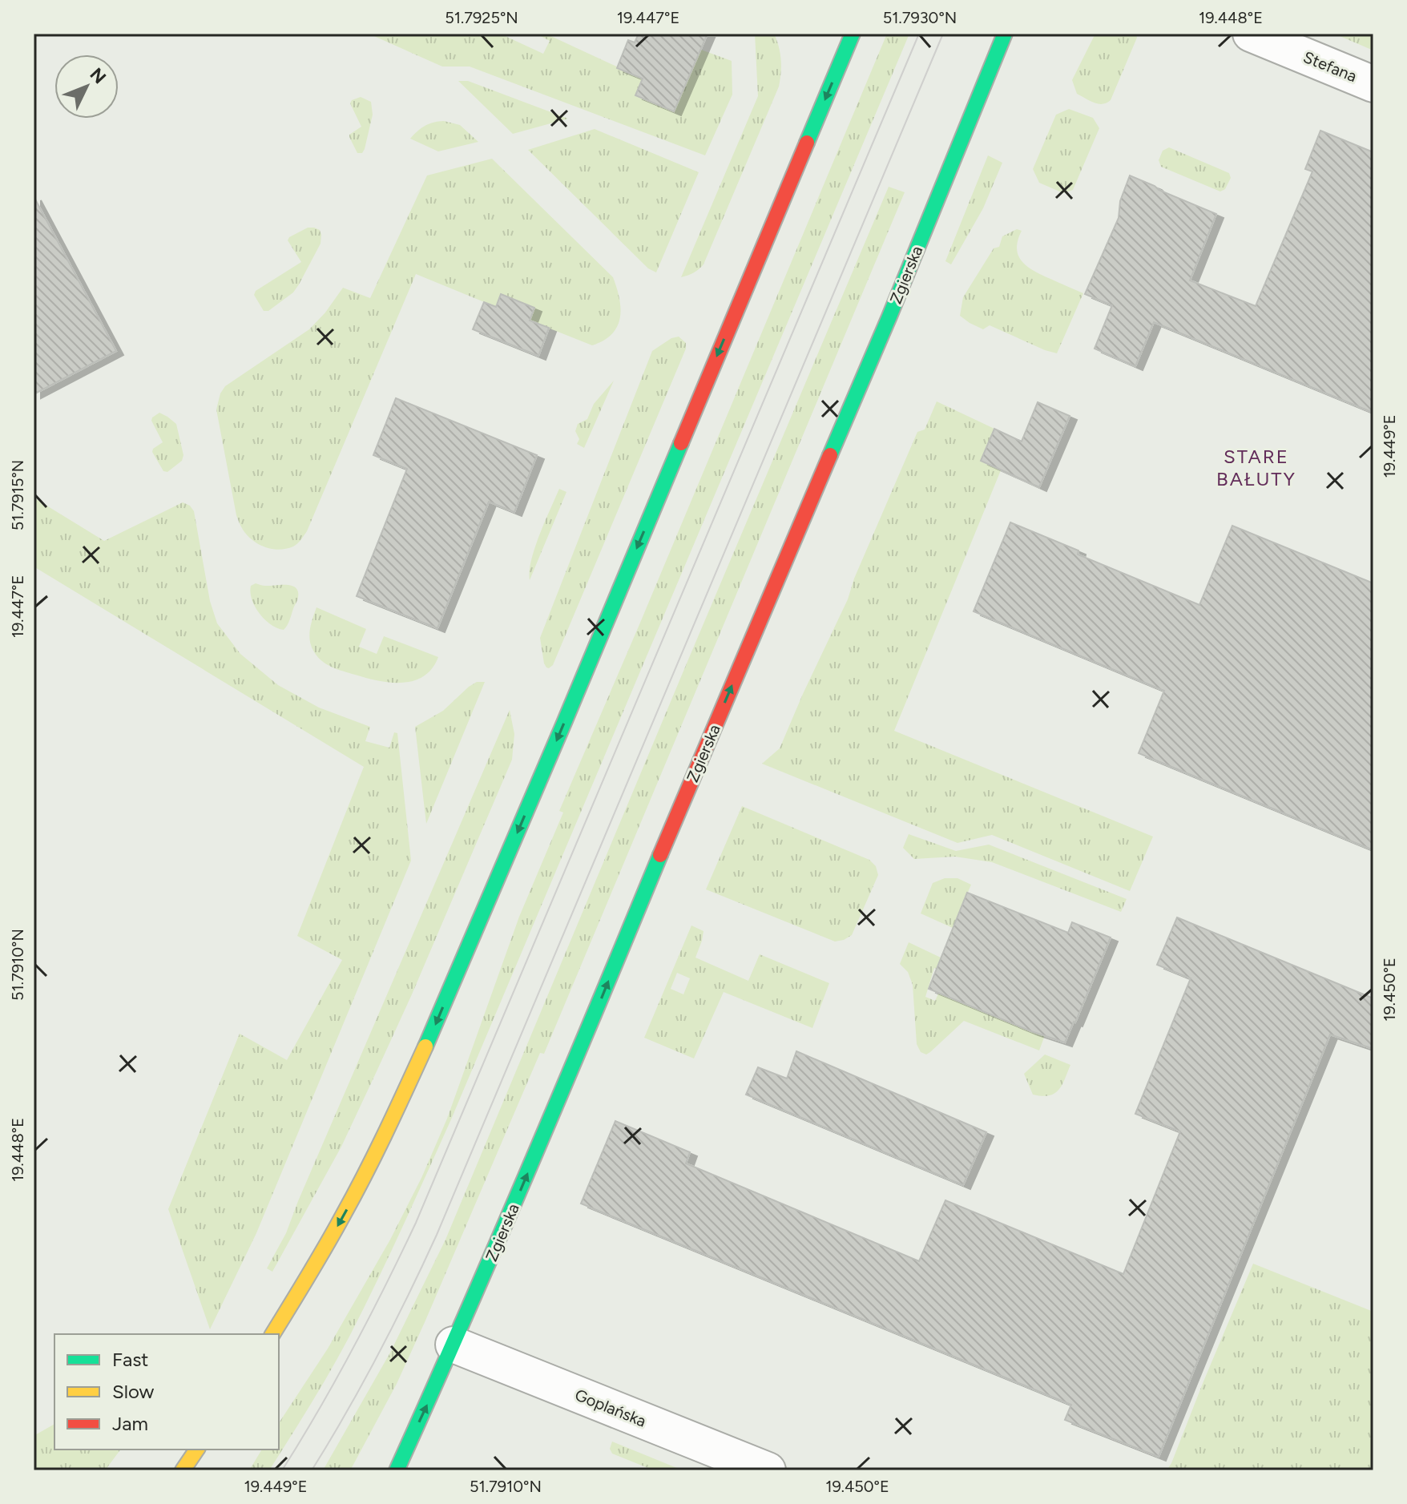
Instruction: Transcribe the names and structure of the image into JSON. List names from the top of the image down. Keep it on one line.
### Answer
{"streets":{"main road":["Zgierska"],"street":["Stefana","Goplańska"]},"crossings":[["Zgierska","Goplańska"]],"one_way":["Zgierska"],"districts":["STARE BAŁUTY"],"legend":["Fast","Slow","Jam"],"north":"top right","coordinates":["51.7925°N","19.447°E","51.7930°N","19.448°E","19.449°E","51.7915°N","51.7910°N","19.450°E"]}
